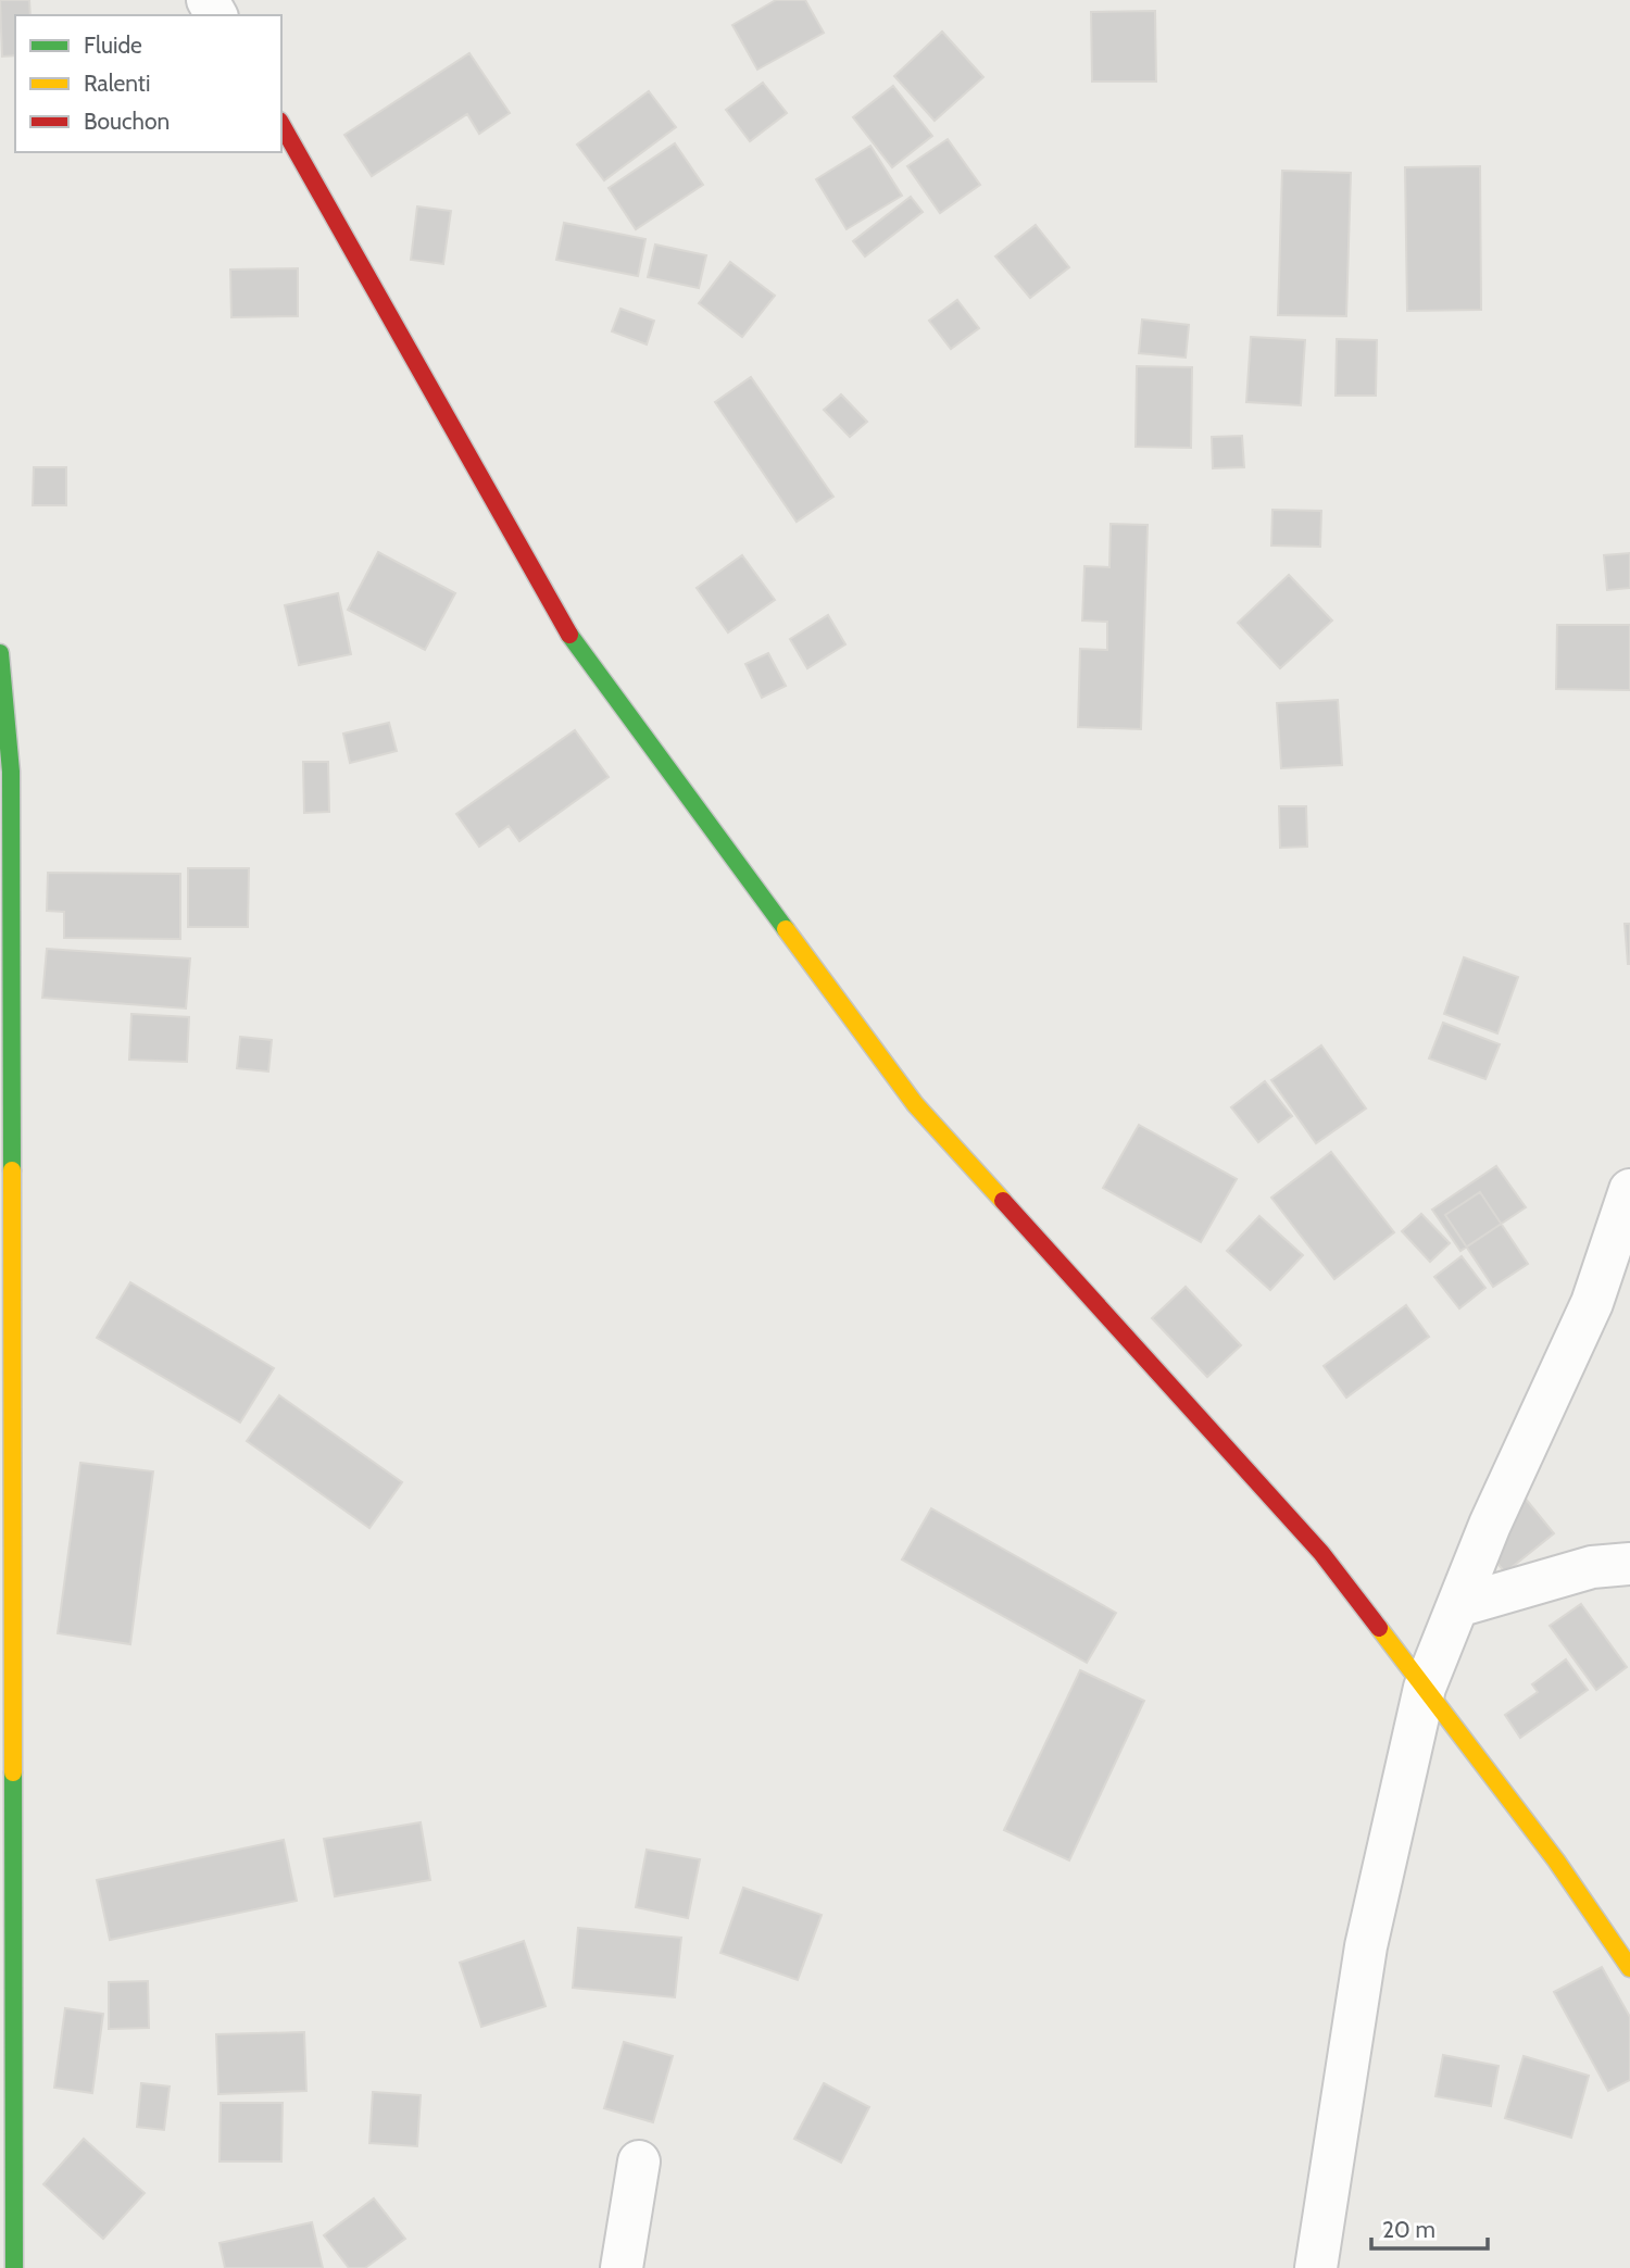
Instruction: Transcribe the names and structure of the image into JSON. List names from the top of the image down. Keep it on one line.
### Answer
{"legend":["Fluide","Ralenti","Bouchon"],"scale_bar":"20 m"}
